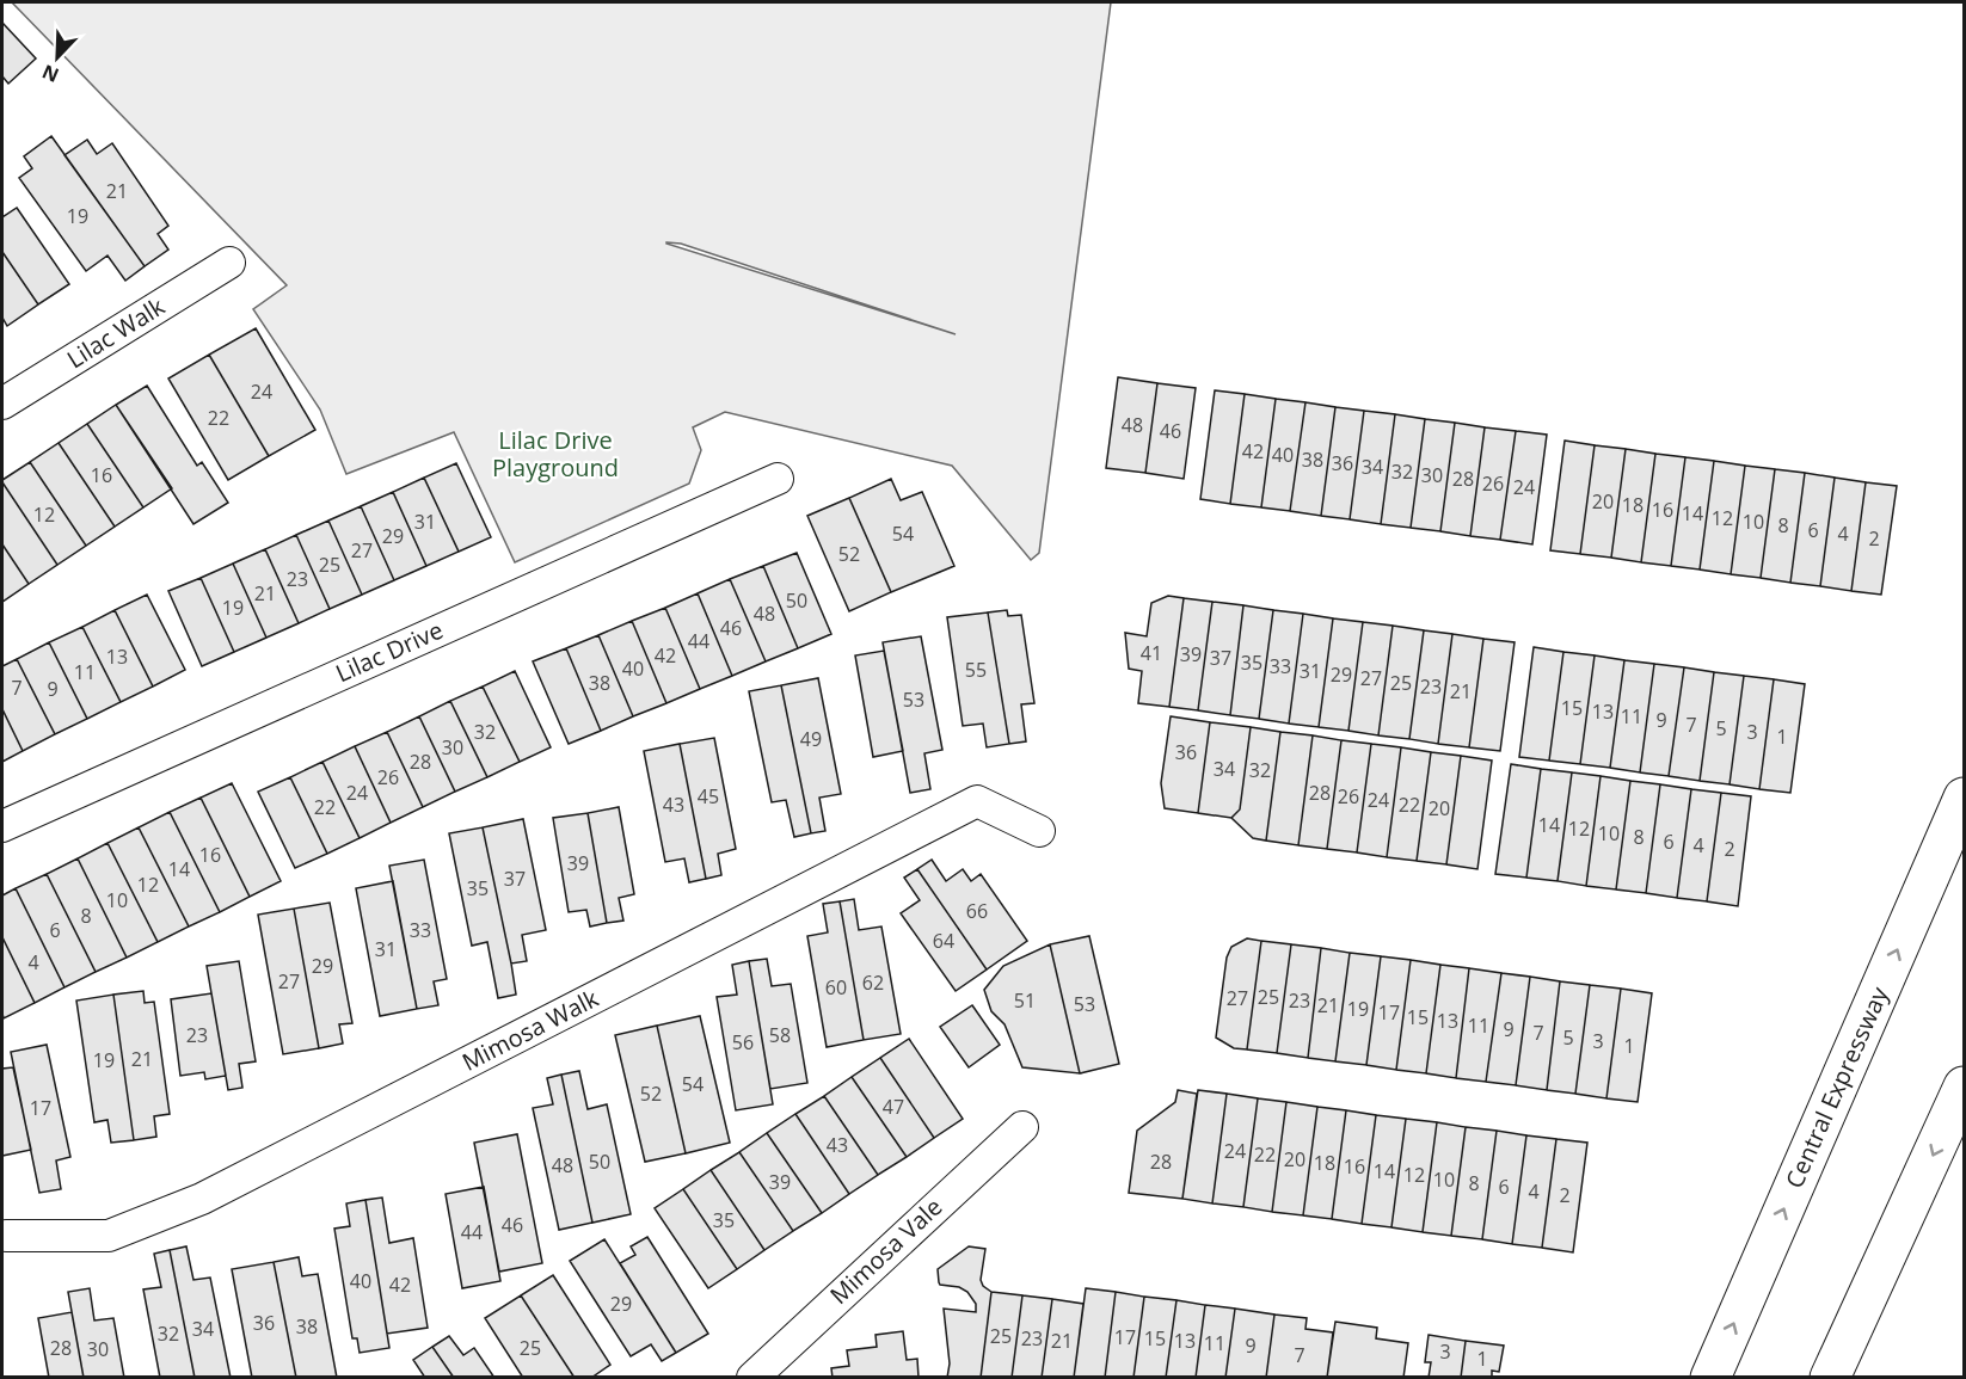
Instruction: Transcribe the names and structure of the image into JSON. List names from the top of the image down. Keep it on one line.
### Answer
{"streets":{"highway":["Central Expressway"],"street":["Lilac Walk","Lilac Drive","Mimosa Walk","Mimosa Vale"]},"parks":["Lilac Drive Playground"],"house_numbers":["21","19","24","22","48","46","42","40","38","36","34","32","16","30","28","26","24","20","18","16","14","12","12","31","10","8","6","54","4","29","2","27","52","25","23","21","50","19","48","46","44","41","39","42","13","37","35","33","40","55","31","11","29","27","38","25","23","7","9","21","53","15","13","11","9","7","5","32","3","1","49","30","36","28","34","32","26","24","28","45","26","24","43","22","22","20","14","12","10","8","6","4","2","16","39","14","37","12","35","10","66","8","6","33","64","31","4","29","27","62","60","25","27","51","23","53","21","19","17","15","13","11","9","7","23","58","5","3","56","1","21","19","54","52","47","17","43","24","22","20","50","28","18","48","16","14","12","10","39","8","6","4","2","35","46","44","40","42","29","36","38","34","32","25","17","23","15","21","13","11","9","28","25","30","3","7","1"],"north":"bottom left"}
